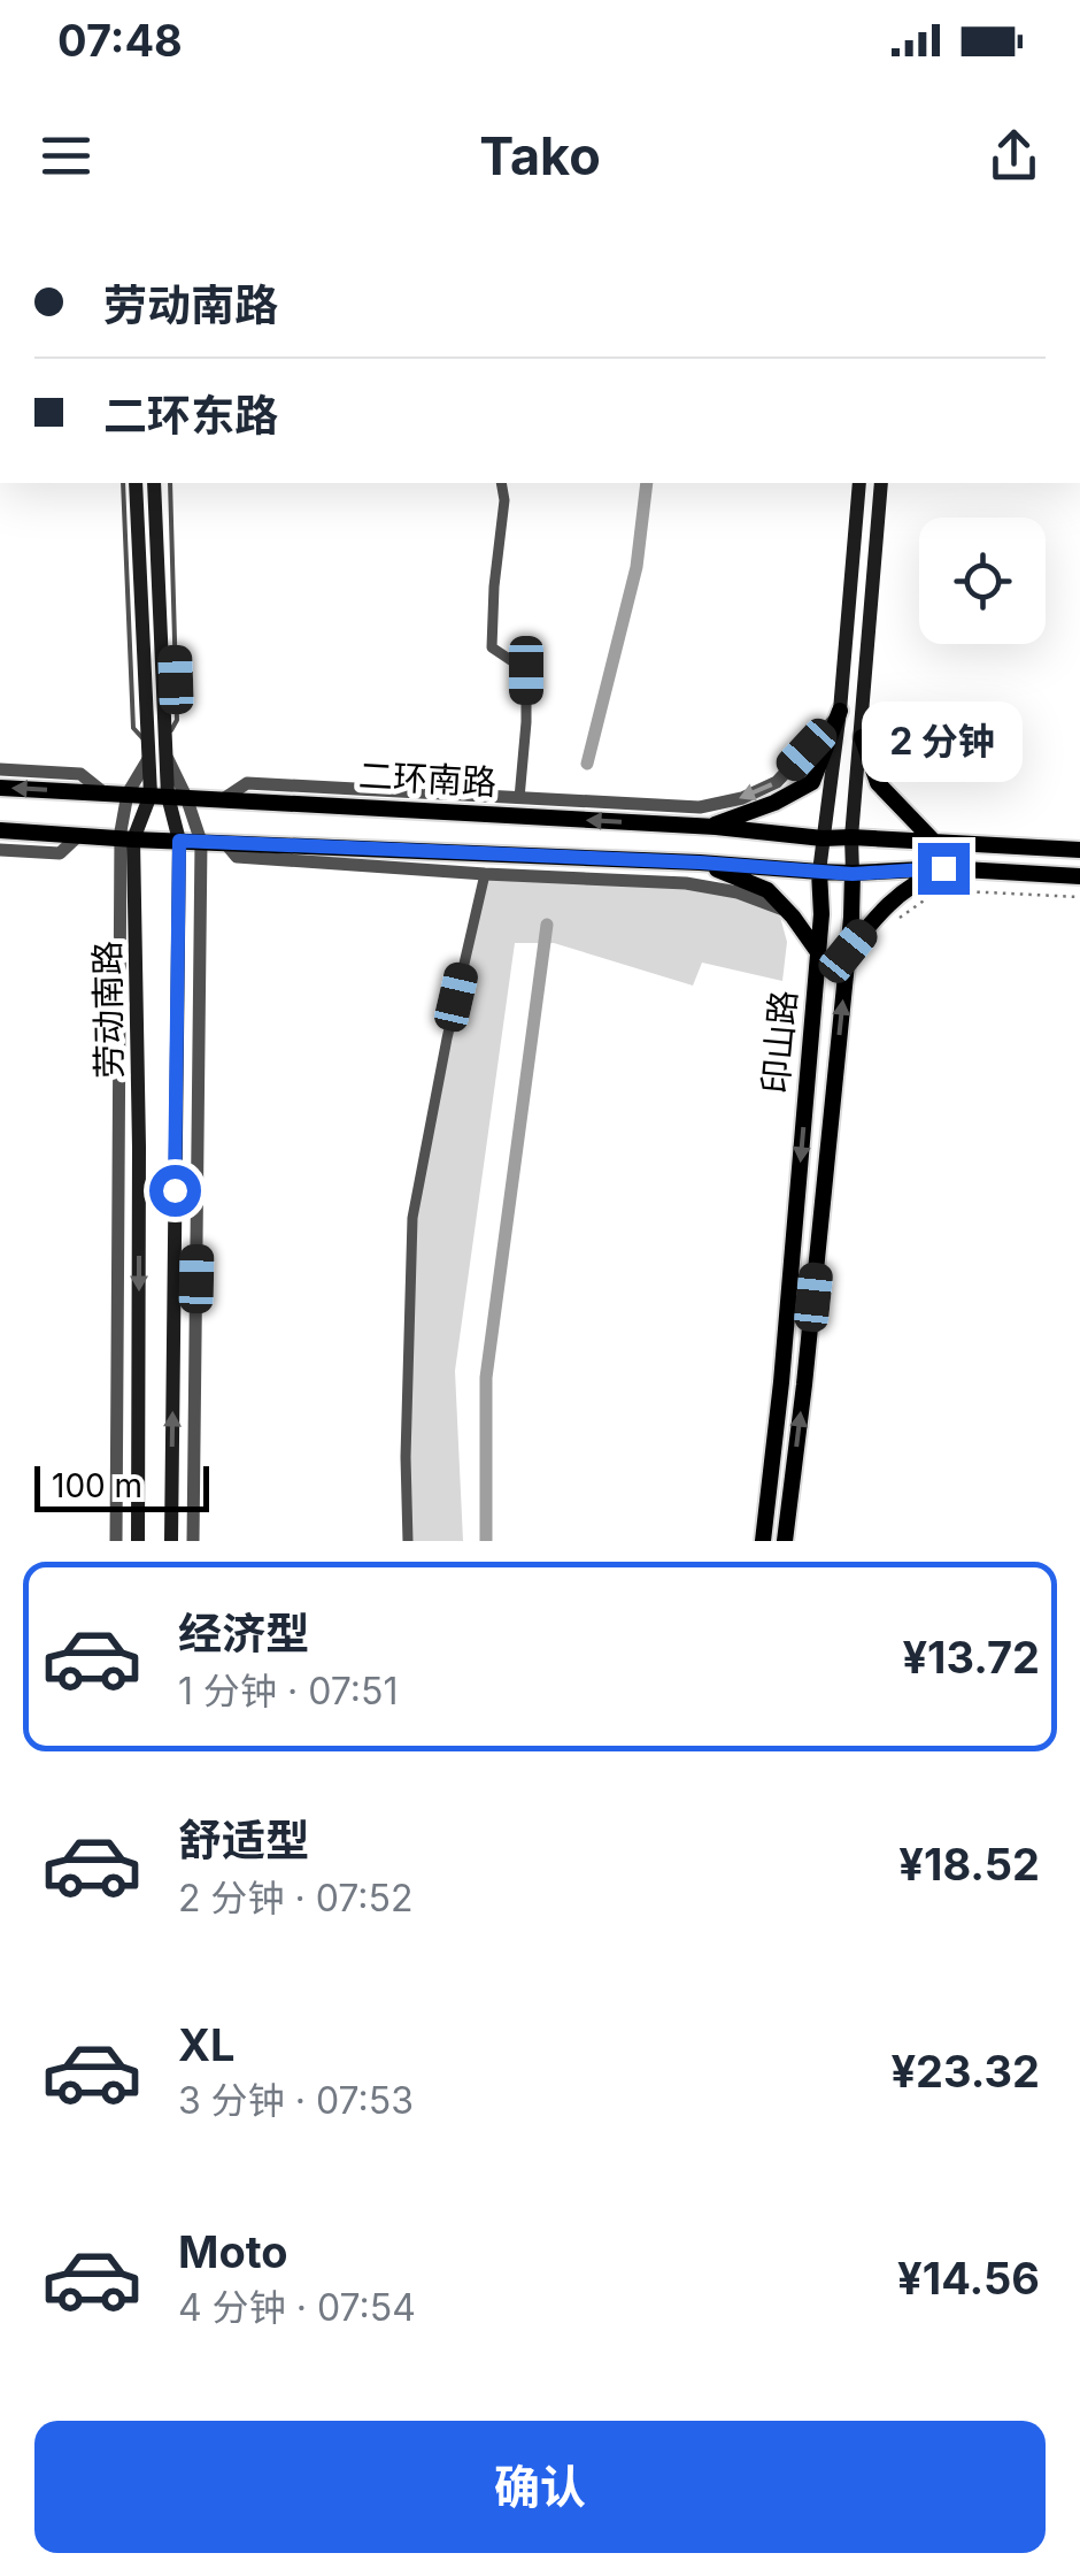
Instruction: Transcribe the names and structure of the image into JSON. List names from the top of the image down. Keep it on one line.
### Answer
{"streets":{"highway":["二环南路","印山路"],"main road":["劳动南路"]},"crossings":[["二环南路","劳动南路"],["二环南路","印山路"]],"scale_bar":"100 m","page":{"status":"07:48","header":"Tako","banner":["劳动南路","二环东路"],"bubble":"2 分钟","scale":"100 m","list":[{"name":"经济型","note":"1 分钟 · 07:51","value":"¥13.72"},{"name":"舒适型","note":"2 分钟 · 07:52","value":"¥18.52"},{"name":"XL","note":"3 分钟 · 07:53","value":"¥23.32"},{"name":"Moto","note":"4 分钟 · 07:54","value":"¥14.56"}],"buttons":"确认"}}
